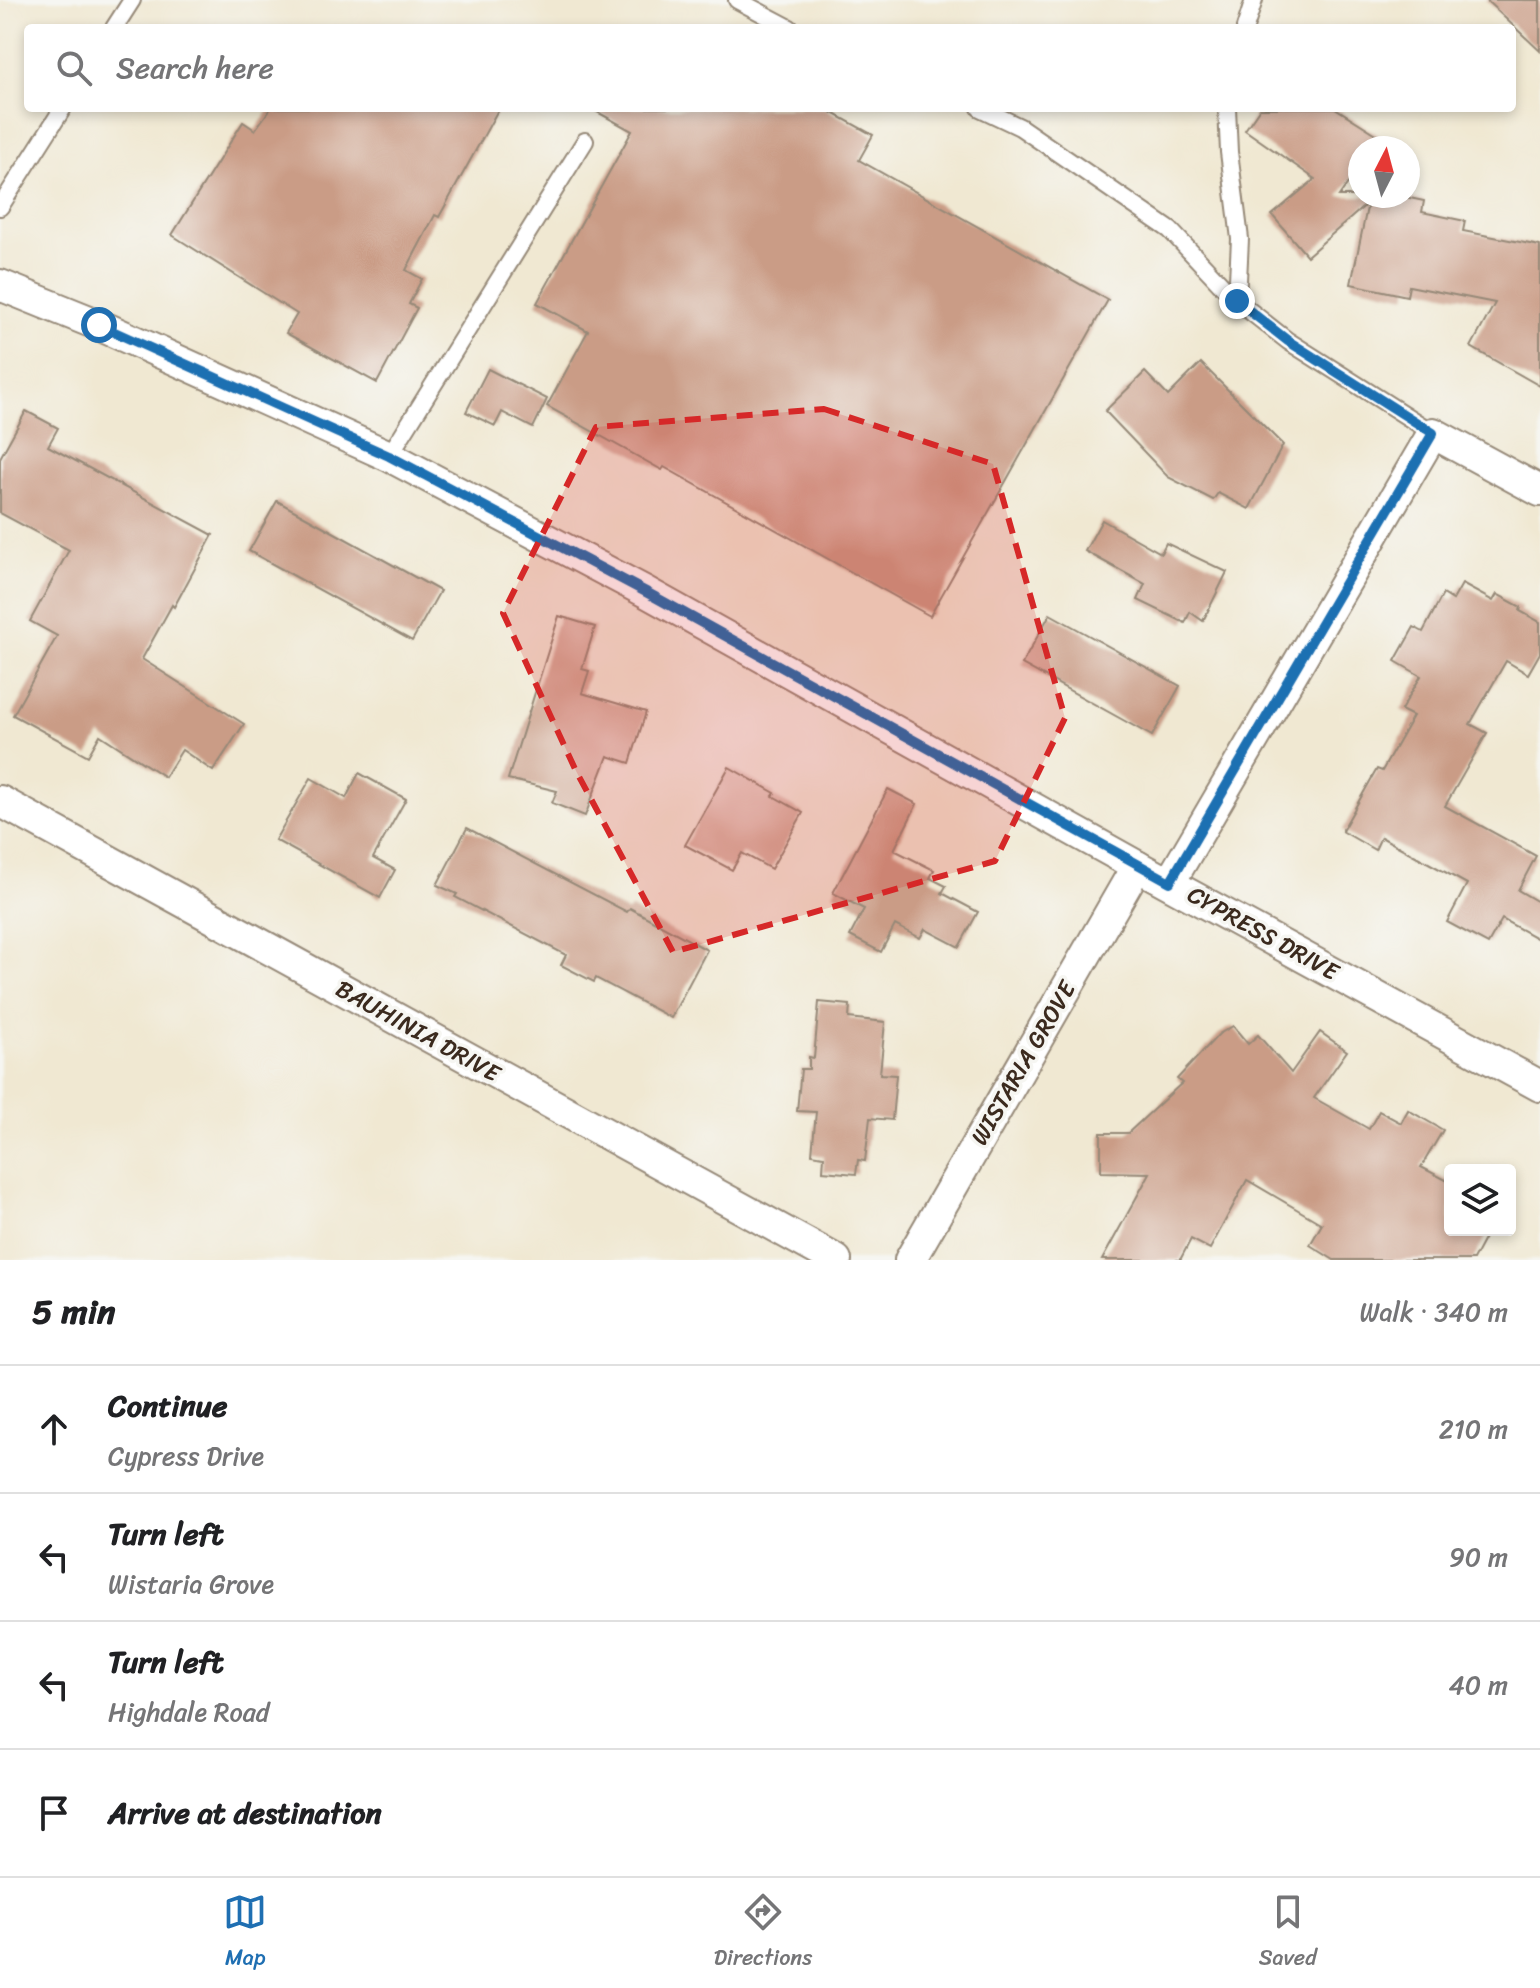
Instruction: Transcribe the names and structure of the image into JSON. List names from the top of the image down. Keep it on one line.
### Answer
{"streets":{"street":["CYPRESS DRIVE","BAUHINIA DRIVE","WISTARIA GROVE"]},"crossings":[["CYPRESS DRIVE","WISTARIA GROVE"]],"north":"top","page":{"search":"Search here","heading":["5 min","Walk · 340 m"],"list":[["Continue","Cypress Drive","210 m"],["Turn left","Wistaria Grove","90 m"],["Turn left","Highdale Road","40 m"],"Arrive at destination"],"nav":["Map","Directions","Saved"]}}
